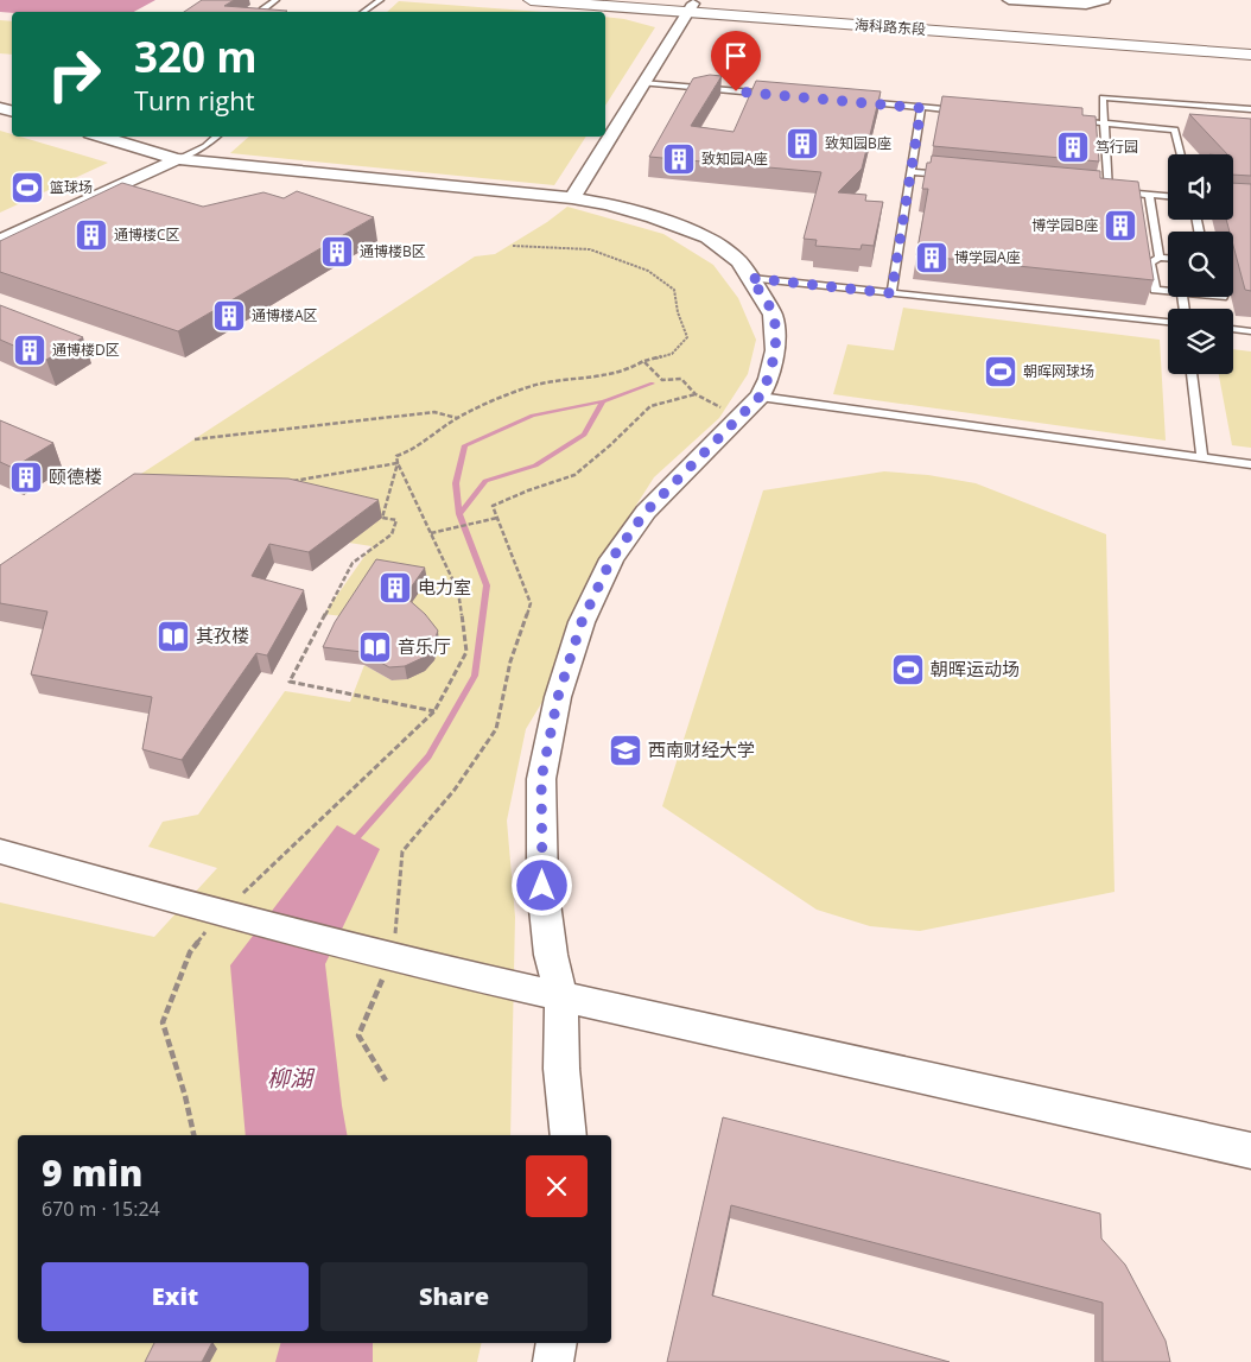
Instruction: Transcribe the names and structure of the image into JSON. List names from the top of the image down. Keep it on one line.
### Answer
{"streets":{"main road":["海科路东段"]},"water":["柳湖"],"places":{"building":["致知园B座","笃行园","致知园A座","博学园B座","通博楼C区","通博楼B区","博学园A座","通博楼A区","通博楼D区","颐德楼","电力室"],"sports":["篮球场","朝晖网球场","朝晖运动场"],"library":["其孜楼","音乐厅"],"school or university":["西南财经大学"]},"page":{"turn":["320 m","Turn right"],"heading":["9 min","670 m · 15:24"],"buttons":["Exit","Share"]}}
